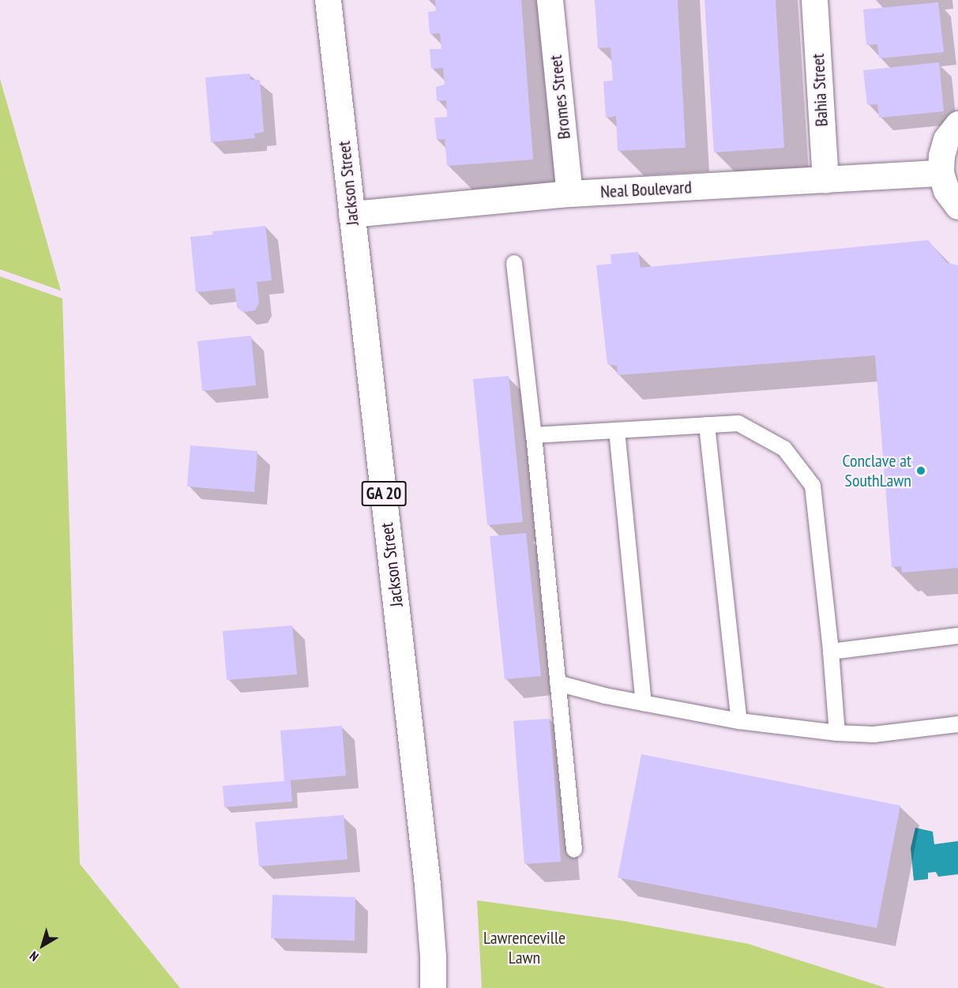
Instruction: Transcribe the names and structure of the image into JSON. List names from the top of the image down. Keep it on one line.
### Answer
{"streets":{"main road":["Bahia Street","Bromes Street","Jackson Street","Neal Boulevard","GA 20"]},"crossings":[["Bahia Street","Neal Boulevard"],["Bromes Street","Neal Boulevard"],["Jackson Street","Neal Boulevard"]],"parks":["Lawrenceville Lawn"],"places":["Conclave at SouthLawn"],"north":"bottom left"}
